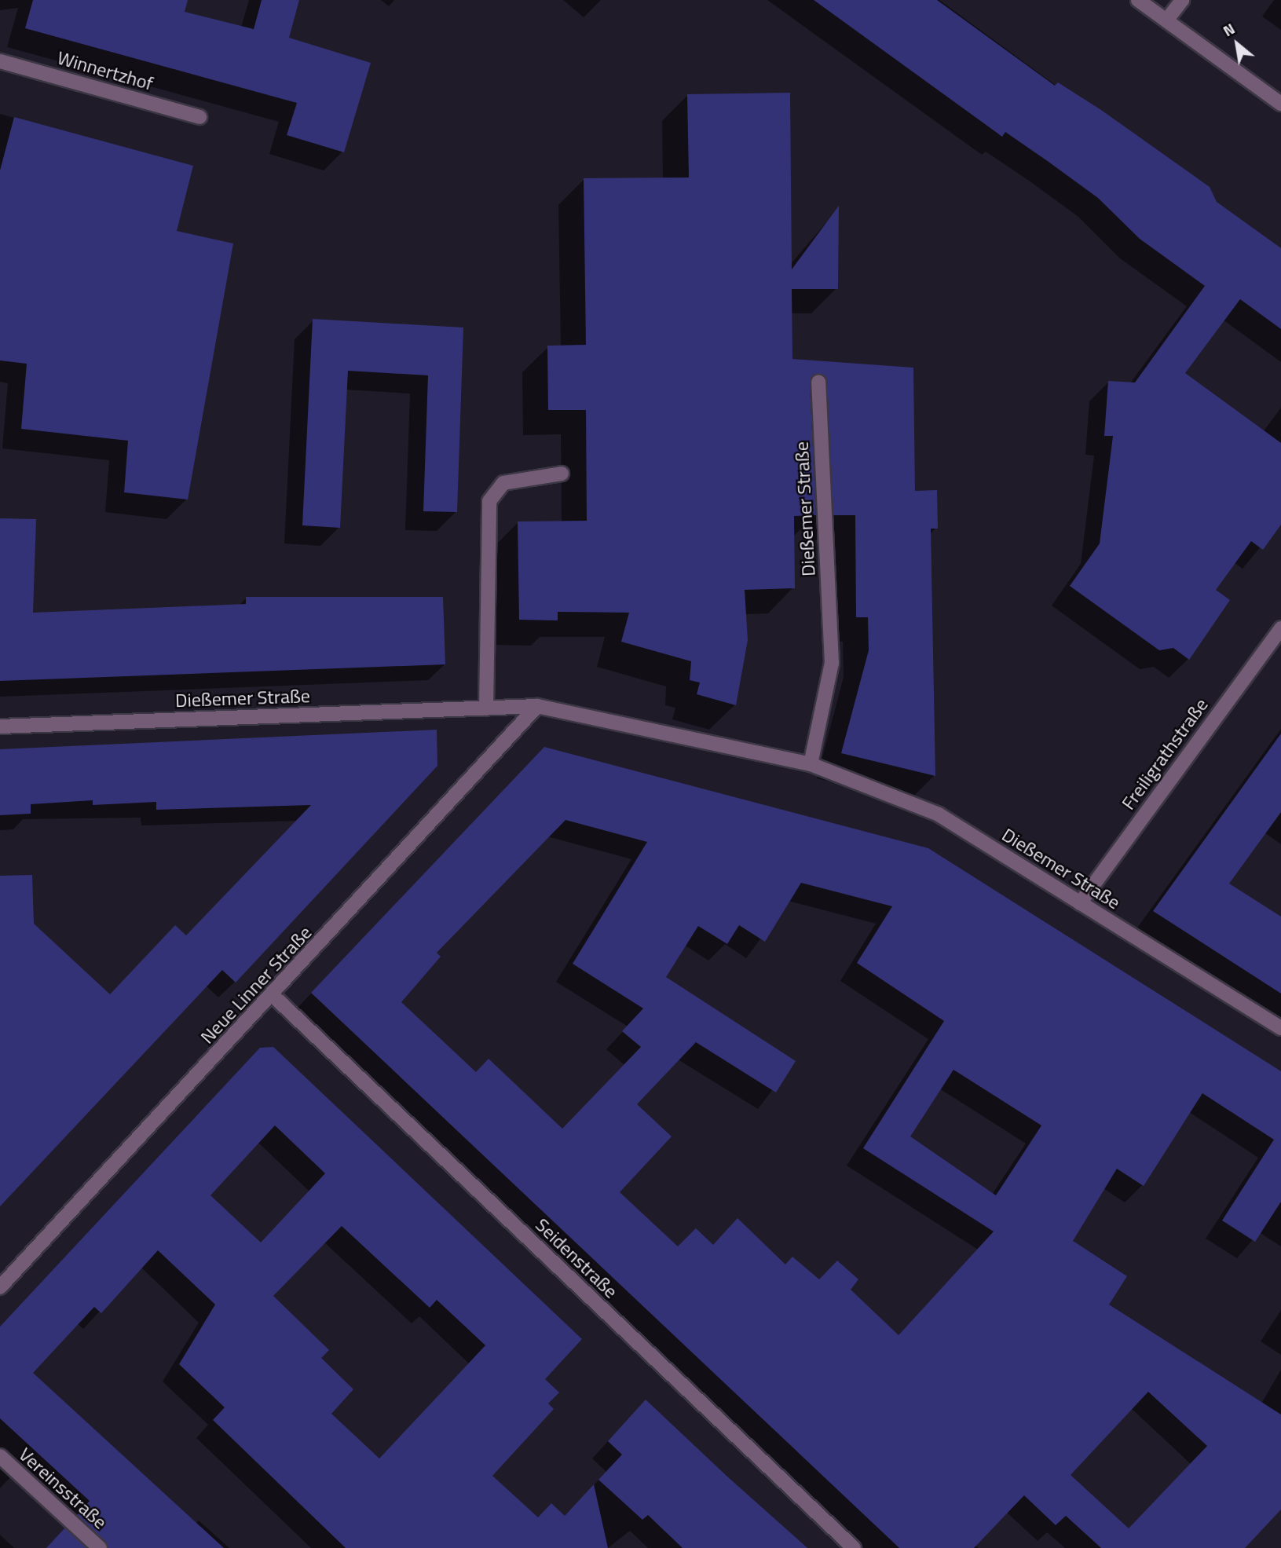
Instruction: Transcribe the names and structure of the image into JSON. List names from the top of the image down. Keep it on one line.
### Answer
{"streets":{"street":["Winnertzhof","Dießemer Straße","Freiligrathstraße","Neue Linner Straße","Seidenstraße","Vereinsstraße"]},"crossings":[["Dießemer Straße","Freiligrathstraße"],["Dießemer Straße","Neue Linner Straße"],["Neue Linner Straße","Seidenstraße"]],"north":"top left"}
